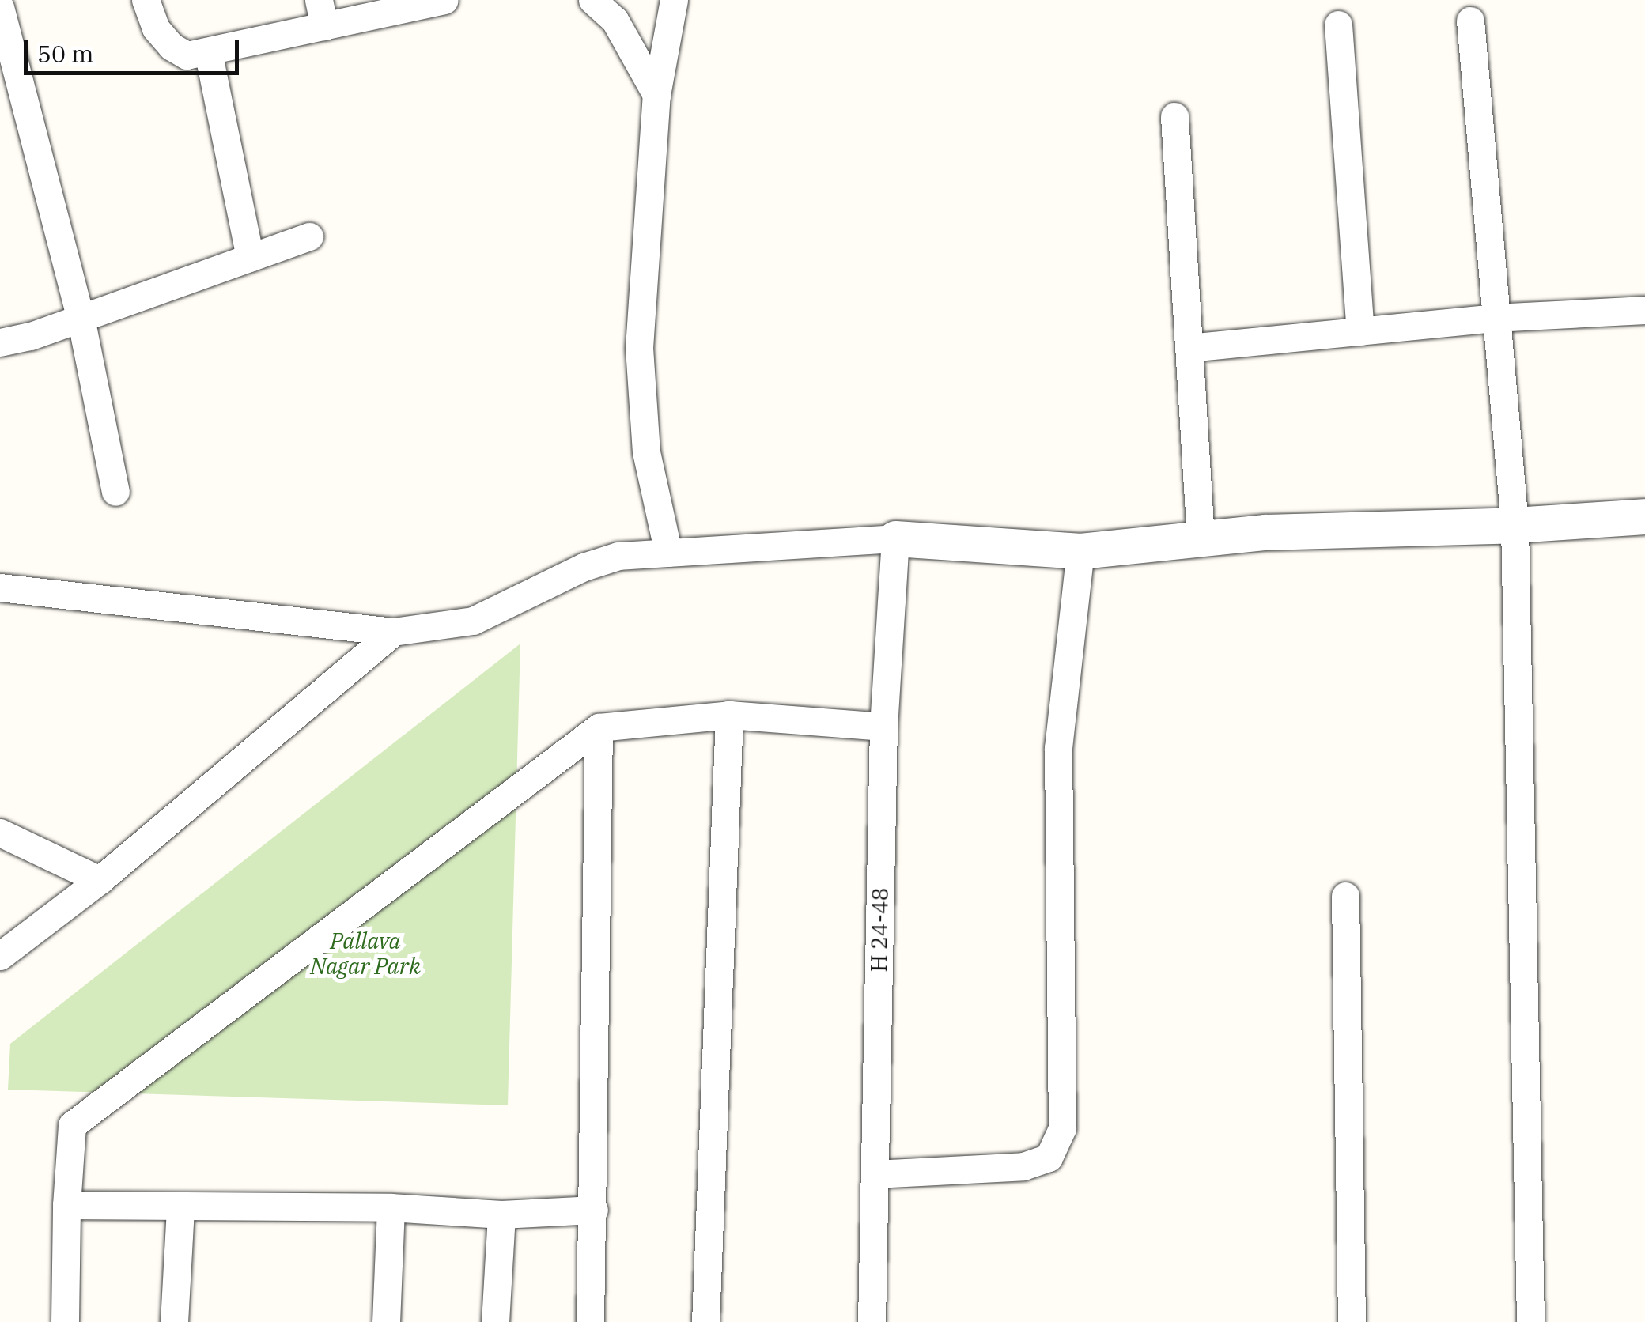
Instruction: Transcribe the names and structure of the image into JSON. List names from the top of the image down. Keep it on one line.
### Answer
{"streets":{"street":["H 24-48"]},"parks":["Pallava Nagar Park"],"scale_bar":"50 m"}
